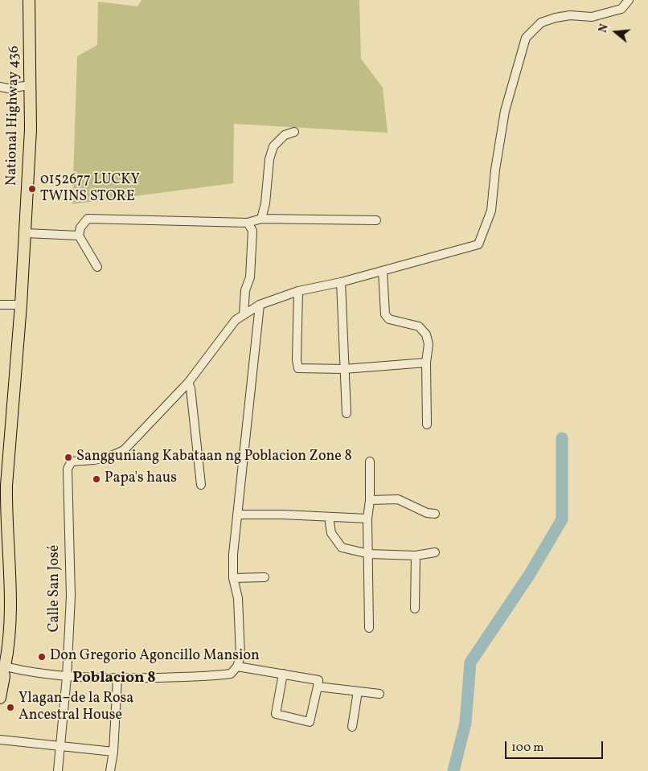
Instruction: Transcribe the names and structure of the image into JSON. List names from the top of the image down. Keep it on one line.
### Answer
{"streets":{"main road":["National Highway 436"],"street":["Calle San José"]},"districts":["Poblacion 8"],"places":["0152677 LUCKY TWINS STORE","Sangguniang Kabataan ng Poblacion Zone 8","Papa's haus","Don Gregorio Agoncillo Mansion","Ylagan–de la Rosa Ancestral House"],"scale_bar":"100 m","north":"left"}
